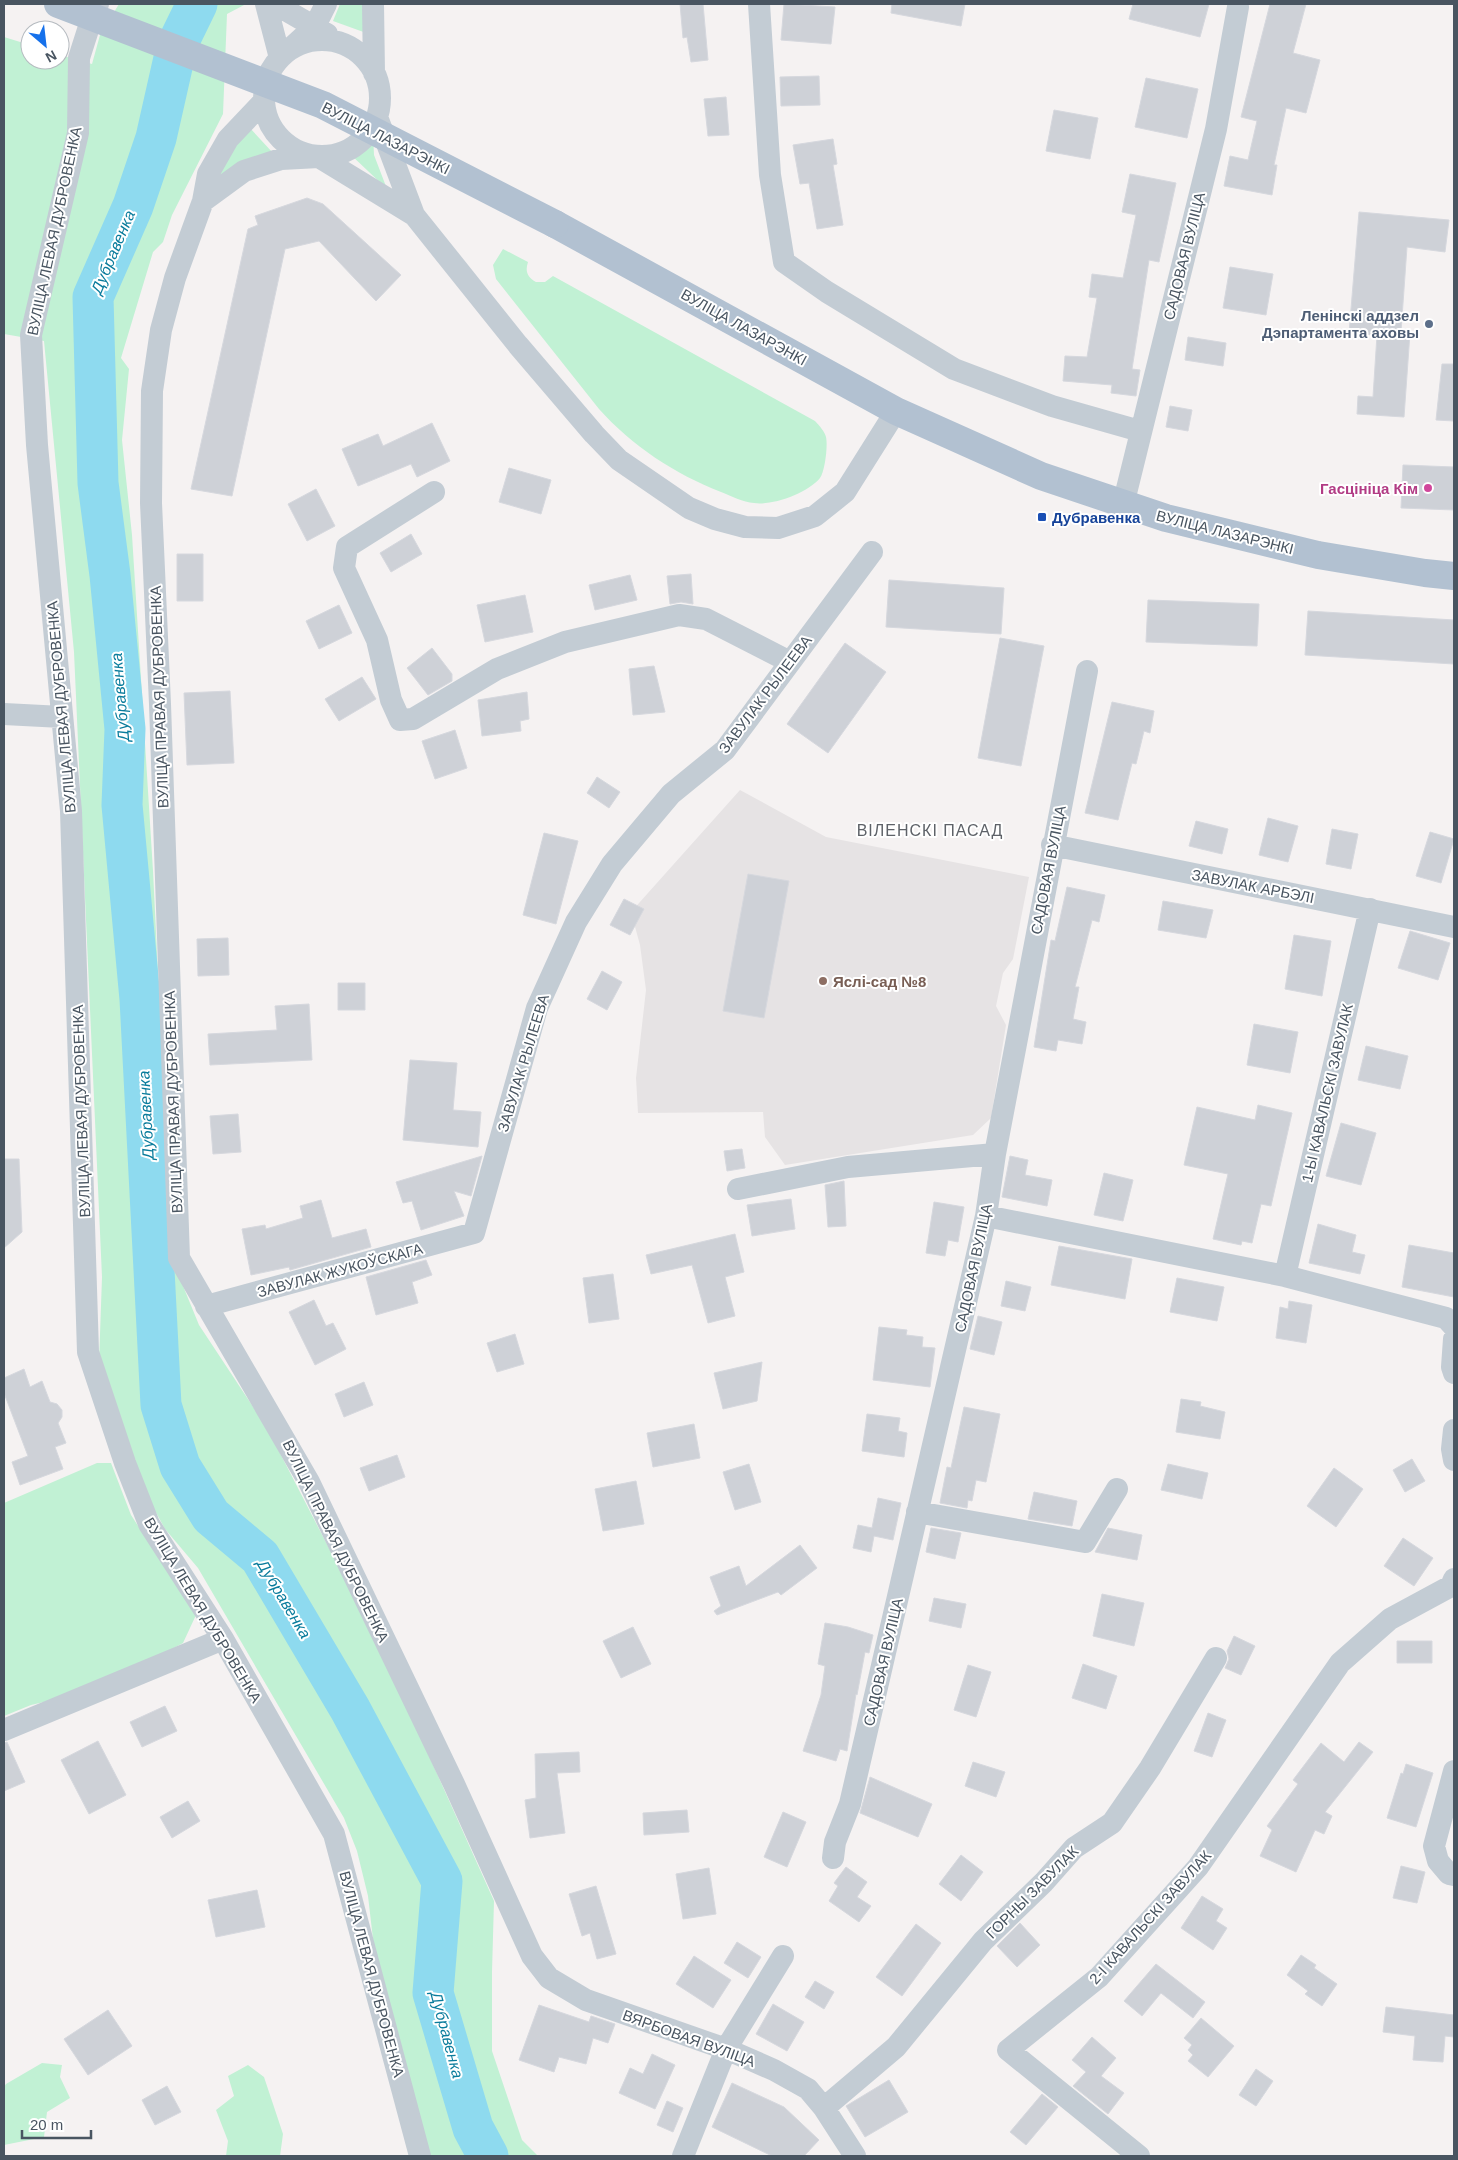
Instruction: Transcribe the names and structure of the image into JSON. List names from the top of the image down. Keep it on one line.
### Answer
{"streets":{"main road":["ВУЛІЦА ЛАЗАРЭНКІ"],"street":["ВУЛІЦА ЛЕВАЯ ДУБРОВЕНКА","САДОВАЯ ВУЛІЦА","ЗАВУЛАК РЫЛЕЕВА","ВУЛІЦА ПРАВАЯ ДУБРОВЕНКА","ЗАВУЛАК АРБЭЛІ","1-Ы КАВАЛЬСКІ ЗАВУЛАК","ЗАВУЛАК ЖУКОЎСКАГА","ГОРНЫ ЗАВУЛАК","2-І КАВАЛЬСКІ ЗАВУЛАК","ВЯРБОВАЯ ВУЛІЦА"]},"crossings":[["ВУЛІЦА ЛАЗАРЭНКІ","САДОВАЯ ВУЛІЦА"],["САДОВАЯ ВУЛІЦА","ЗАВУЛАК АРБЭЛІ"],["ЗАВУЛАК РЫЛЕЕВА","ЗАВУЛАК ЖУКОЎСКАГА"],["ВУЛІЦА ПРАВАЯ ДУБРОВЕНКА","ЗАВУЛАК ЖУКОЎСКАГА"],["ВУЛІЦА ПРАВАЯ ДУБРОВЕНКА","ВЯРБОВАЯ ВУЛІЦА"],["ЗАВУЛАК АРБЭЛІ","1-Ы КАВАЛЬСКІ ЗАВУЛАК"],["ГОРНЫ ЗАВУЛАК","ВЯРБОВАЯ ВУЛІЦА"]],"districts":["ВІЛЕНСКІ ПАСАД"],"water":["Дубравенка"],"places":{"other":["Ленінскі аддзел Дэпартамента аховы","Гасцініца Кім","Яслі-сад №8"],"transit":["Дубравенка"]},"scale_bar":"20 m","north":"bottom right"}
